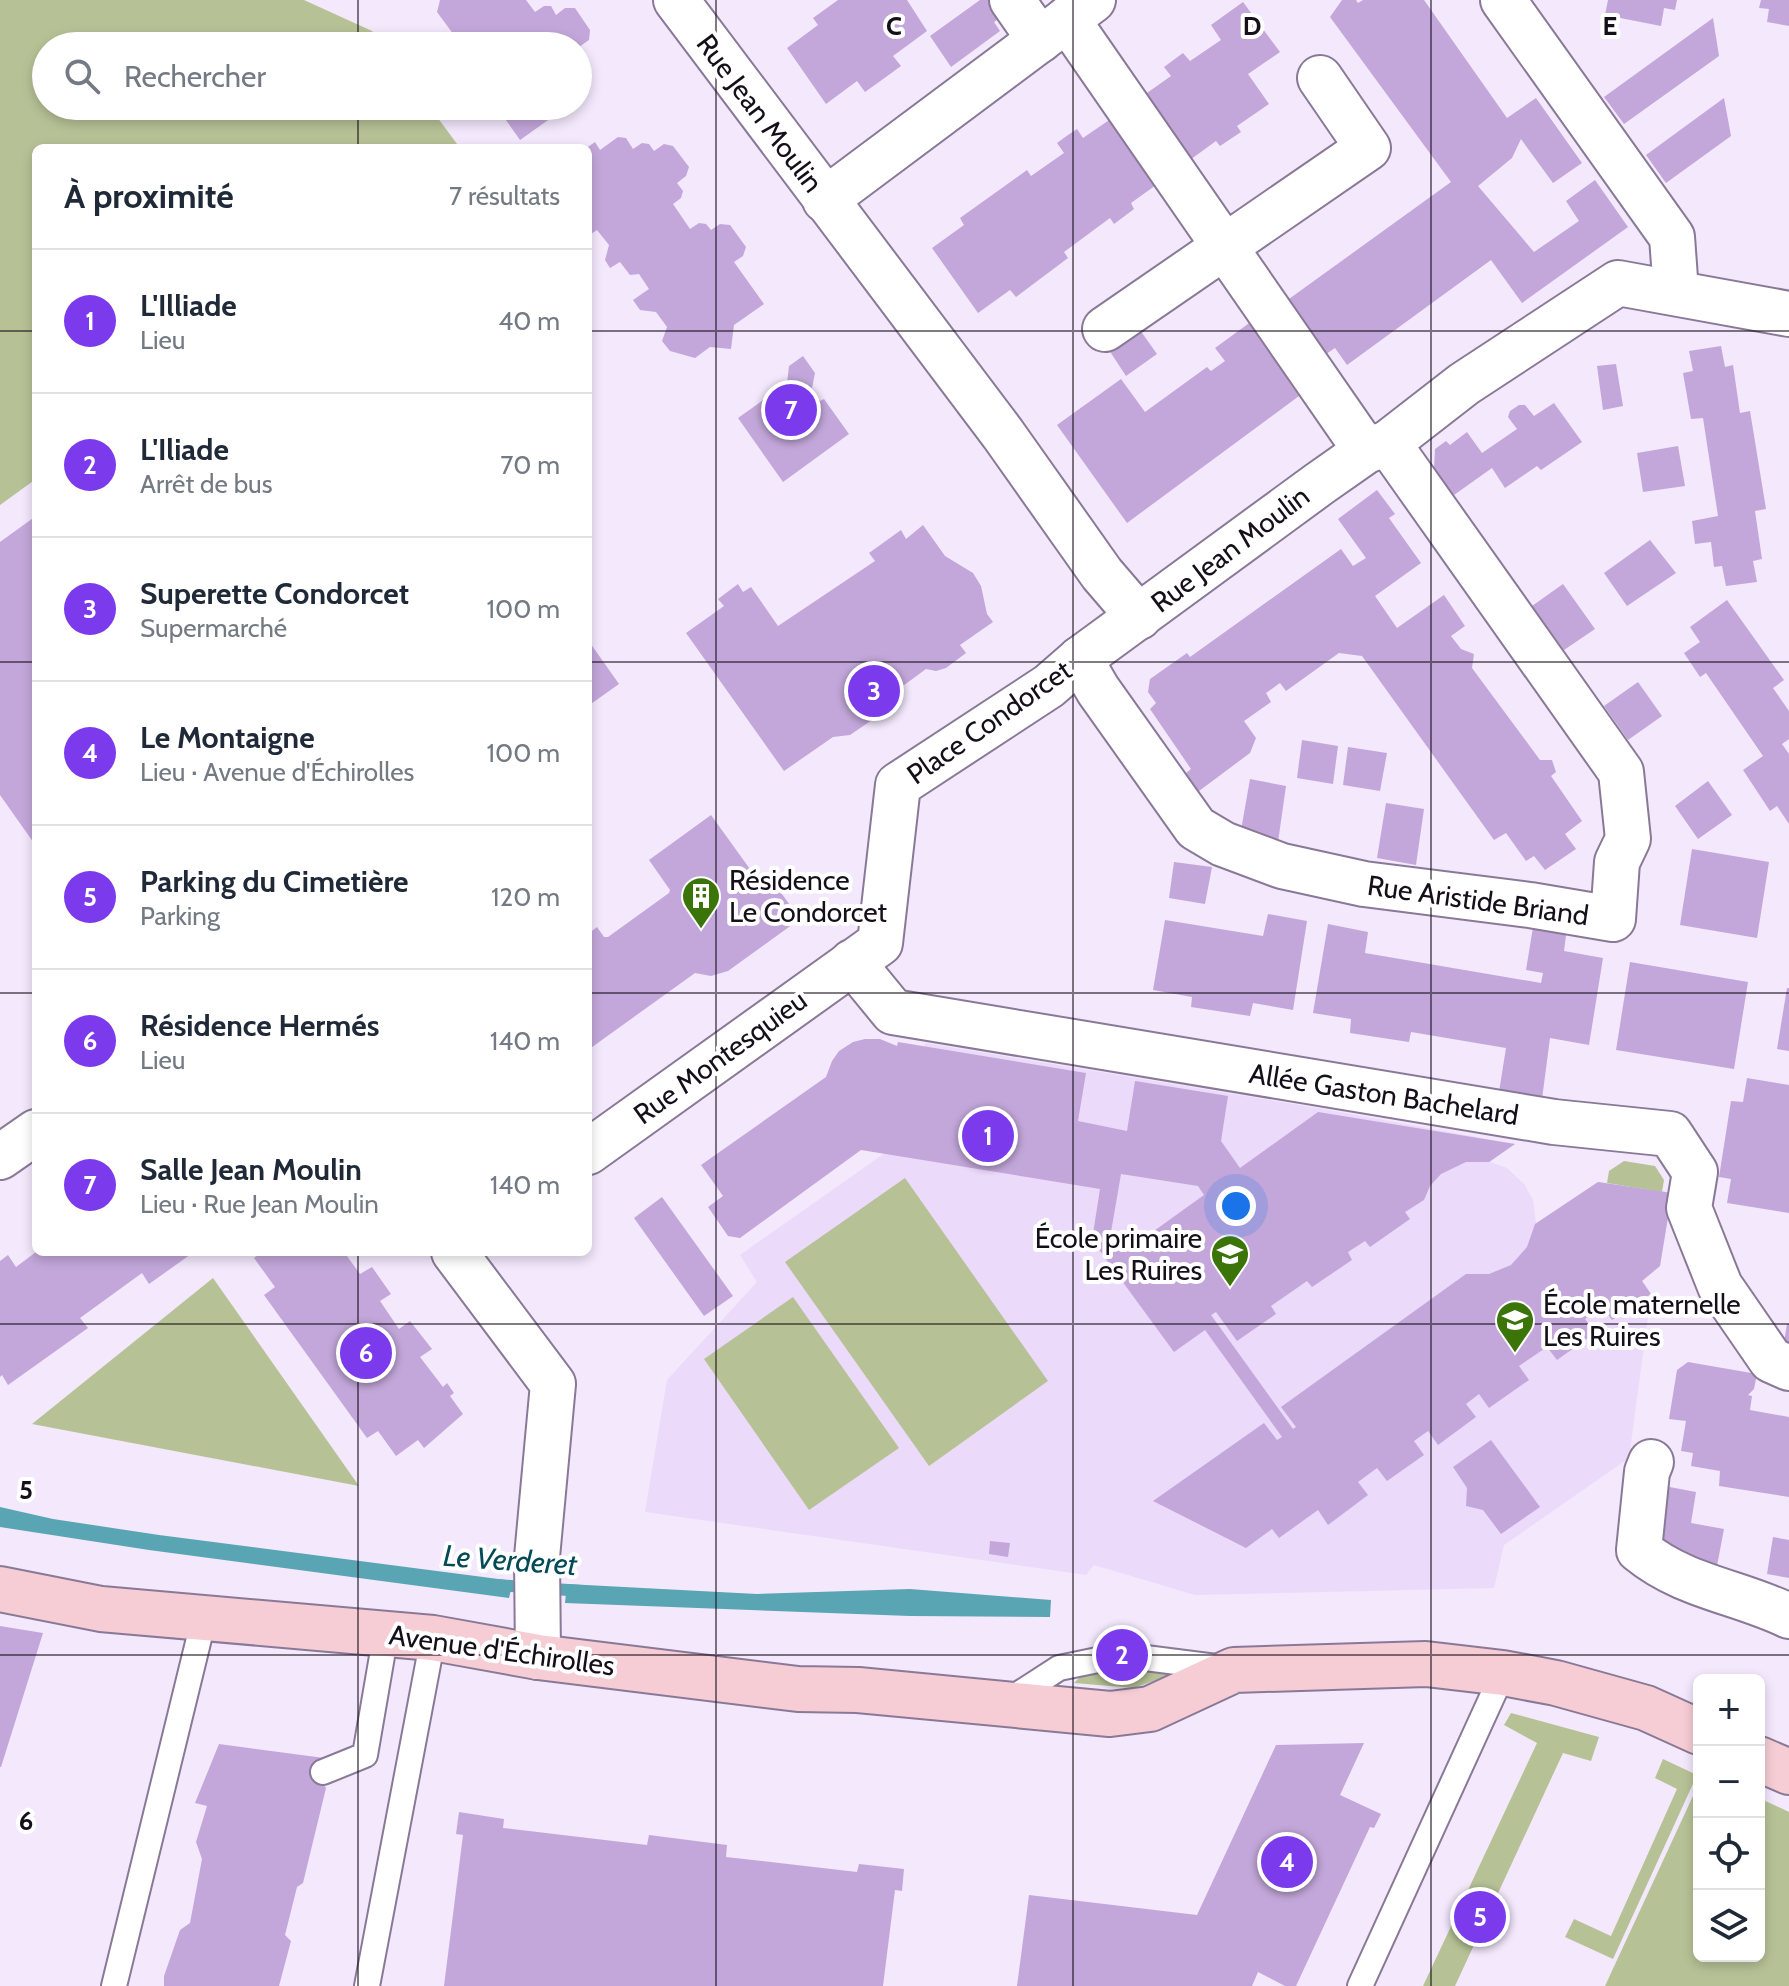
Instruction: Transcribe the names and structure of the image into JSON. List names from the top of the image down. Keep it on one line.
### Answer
{"streets":{"street":["Rue Jean Moulin","Place Condorcet","Rue Aristide Briand","Rue Montesquieu","Allée Gaston Bachelard","Avenue d'Échirolles"]},"crossings":[["Rue Jean Moulin","Place Condorcet"],["Rue Jean Moulin","Rue Aristide Briand"],["Place Condorcet","Rue Aristide Briand"],["Place Condorcet","Rue Montesquieu"],["Place Condorcet","Allée Gaston Bachelard"],["Rue Montesquieu","Allée Gaston Bachelard"]],"water":["Le Verderet"],"places":{"building":["Résidence Le Condorcet"],"school or university":["École primaire Les Ruires","École maternelle Les Ruires"]},"page":{"search":"Rechercher","heading":["À proximité","7 résultats"],"list":[{"mark":"1","name":"L'Illiade","note":"Lieu","value":"40 m"},{"mark":"2","name":"L'Iliade","note":"Arrêt de bus","value":"70 m"},{"mark":"3","name":"Superette Condorcet","note":"Supermarché","value":"100 m"},{"mark":"4","name":"Le Montaigne","note":"Lieu · Avenue d'Échirolles","value":"100 m"},{"mark":"5","name":"Parking du Cimetière","note":"Parking","value":"120 m"},{"mark":"6","name":"Résidence Hermés","note":"Lieu","value":"140 m"},{"mark":"7","name":"Salle Jean Moulin","note":"Lieu · Rue Jean Moulin","value":"140 m"}],"pins":["7","3","1","6","2","4","5"],"map_buttons":["+","−"]},"grid":{"columns":["C","D","E"],"rows":["5","6"]}}
